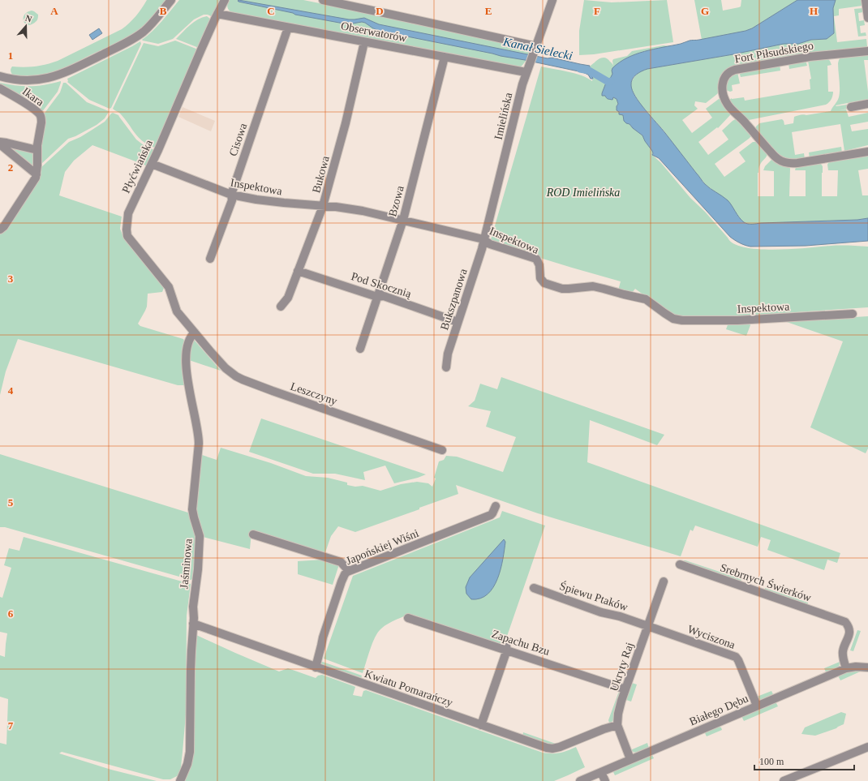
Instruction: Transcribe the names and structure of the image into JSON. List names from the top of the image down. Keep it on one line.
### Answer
{"streets":{"street":["Obserwatorów","Fort Piłsudskiego","Ikara","Imielińska","Cisowa","Płyćwiańska","Bukowa","Inspektowa","Bzowa","Pod Skocznią","Bukszpanowa","Leszczyny","Japońskiej Wiśni","Jaśminowa","Srebrnych Świerków","Śpiewu Ptaków","Wyciszona","Zapachu Bzu","Ukryty Raj","Kwiatu Pomarańczy","Białego Dębu"]},"crossings":[["Obserwatorów","Imielińska"],["Obserwatorów","Cisowa"],["Obserwatorów","Płyćwiańska"],["Obserwatorów","Bukowa"],["Obserwatorów","Bzowa"],["Imielińska","Inspektowa"],["Imielińska","Bukszpanowa"],["Cisowa","Inspektowa"],["Płyćwiańska","Inspektowa"],["Płyćwiańska","Leszczyny"],["Płyćwiańska","Jaśminowa"],["Bukowa","Inspektowa"],["Bukowa","Pod Skocznią"],["Inspektowa","Bzowa"],["Inspektowa","Bukszpanowa"],["Bzowa","Pod Skocznią"],["Pod Skocznią","Bukszpanowa"],["Leszczyny","Jaśminowa"],["Japońskiej Wiśni","Kwiatu Pomarańczy"],["Jaśminowa","Kwiatu Pomarańczy"],["Srebrnych Świerków","Białego Dębu"],["Śpiewu Ptaków","Wyciszona"],["Śpiewu Ptaków","Ukryty Raj"],["Wyciszona","Ukryty Raj"],["Wyciszona","Białego Dębu"],["Zapachu Bzu","Ukryty Raj"],["Ukryty Raj","Kwiatu Pomarańczy"],["Ukryty Raj","Białego Dębu"]],"water":["Kanał Sielecki"],"parks":["ROD Imielińska"],"scale_bar":"100 m","north":"top","grid":{"columns":["A","B","C","D","E","F","G","H"],"rows":["1","2","3","4","5","6","7"]}}
